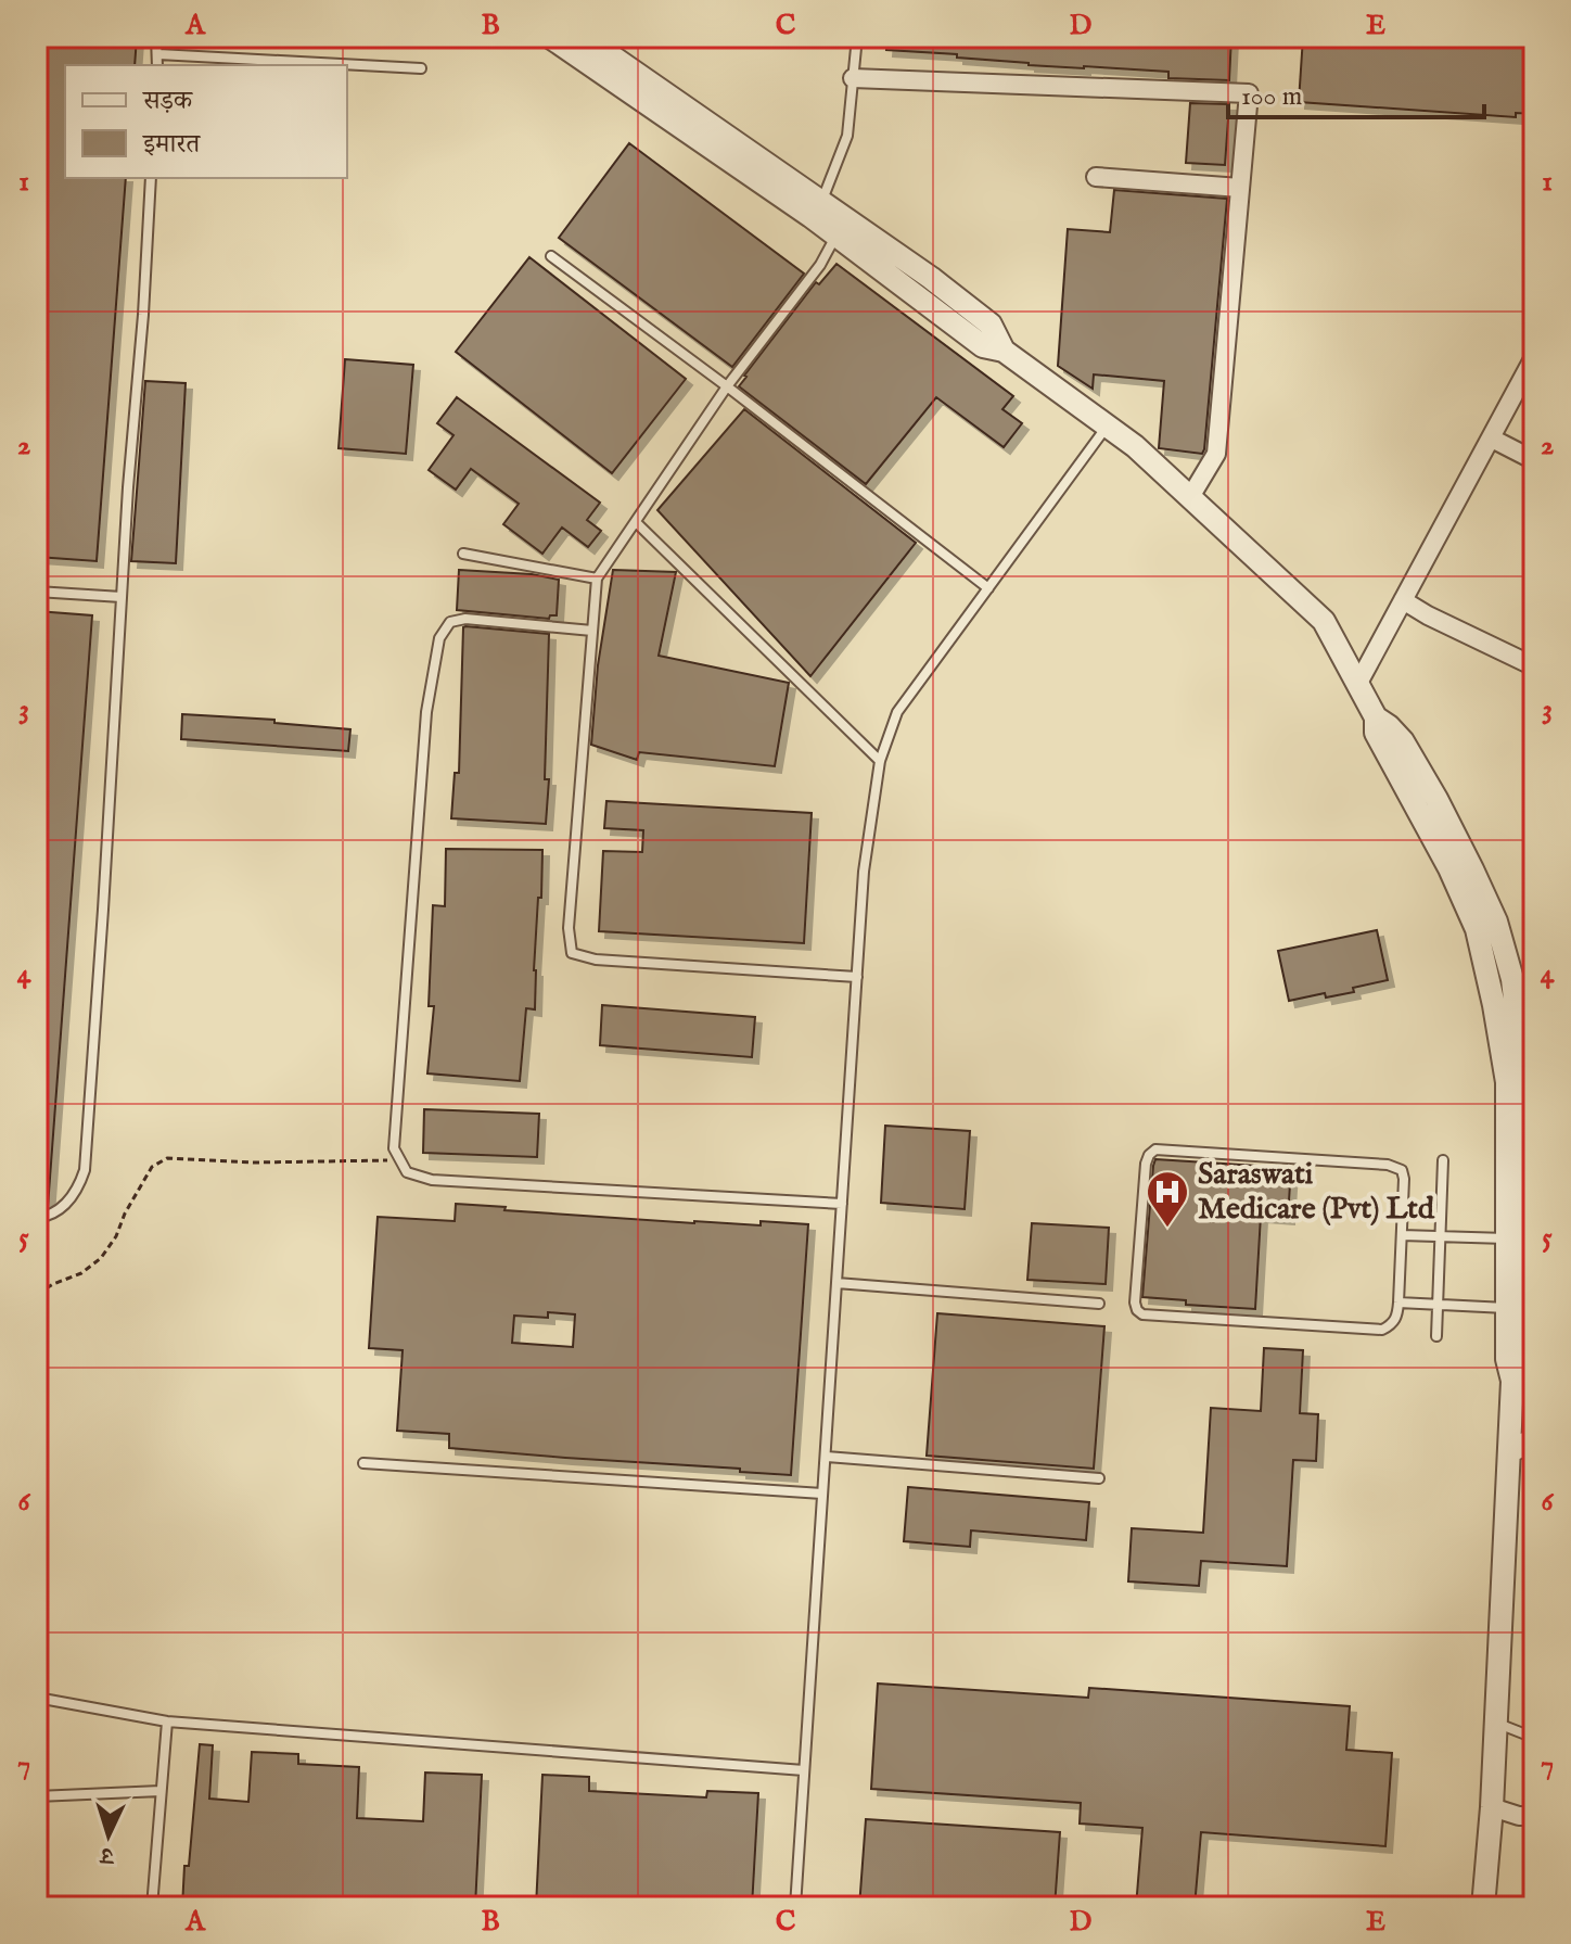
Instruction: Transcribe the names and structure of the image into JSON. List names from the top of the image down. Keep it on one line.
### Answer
{"places":{"hospital":["Saraswati Medicare (Pvt) Ltd"]},"legend":["सड़क","इमारत"],"scale_bar":"100 m","north":"bottom","grid":{"columns":["A","B","C","D","E"],"rows":["1","2","3","4","5","6","7"]}}
